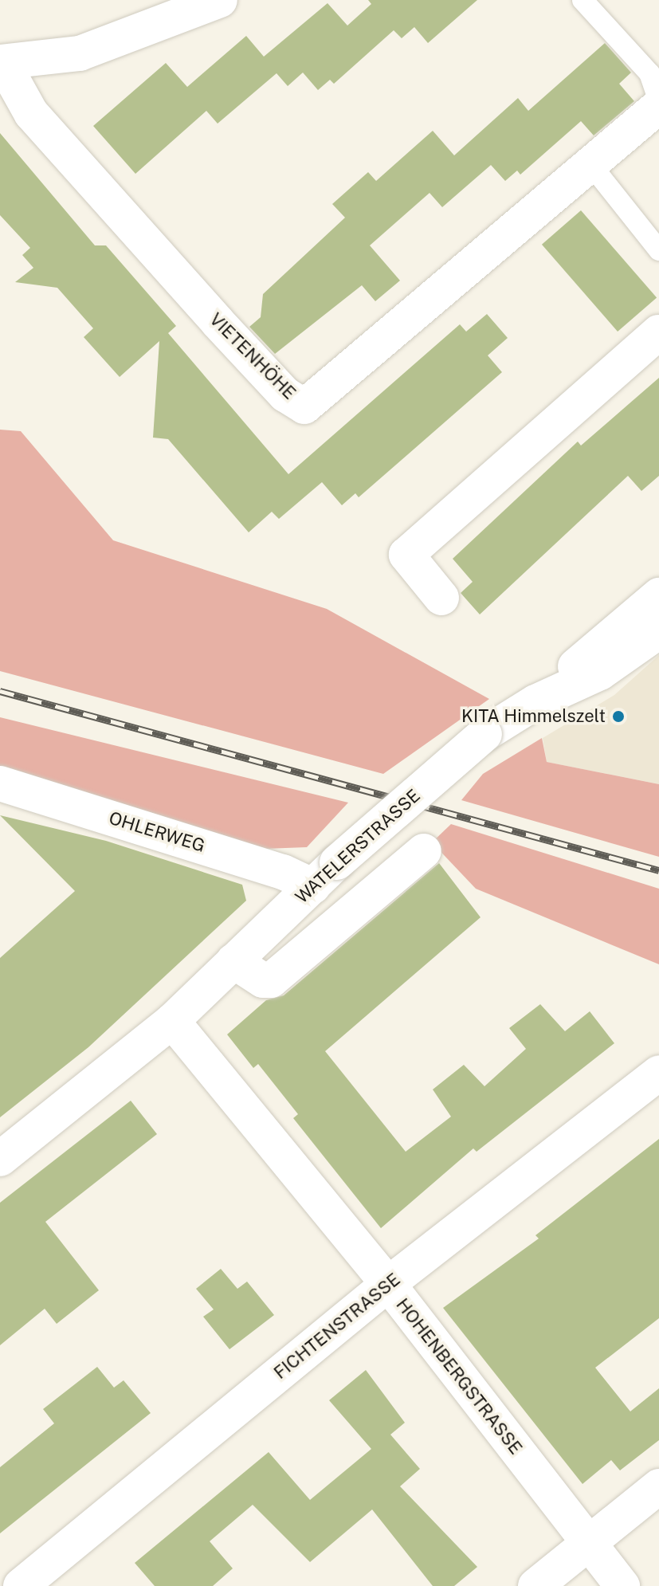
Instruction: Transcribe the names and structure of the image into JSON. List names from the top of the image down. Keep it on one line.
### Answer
{"streets":{"street":["VIETENHÖHE","OHLERWEG","WATELERSTRASSE","FICHTENSTRASSE","HOHENBERGSTRASSE"]},"crossings":[["OHLERWEG","WATELERSTRASSE"],["WATELERSTRASSE","HOHENBERGSTRASSE"],["FICHTENSTRASSE","HOHENBERGSTRASSE"]],"places":["KITA Himmelszelt"]}
